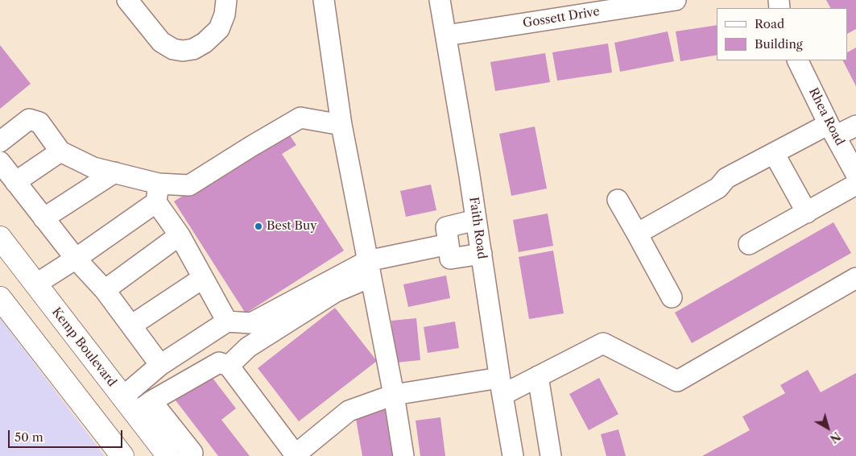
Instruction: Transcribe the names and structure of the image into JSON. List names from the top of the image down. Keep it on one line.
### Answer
{"streets":{"main road":["Kemp Boulevard"],"street":["Gossett Drive","Rhea Road","Faith Road"]},"crossings":[["Gossett Drive","Faith Road"]],"places":["Best Buy"],"legend":["Road","Building"],"scale_bar":"50 m","north":"bottom right"}
